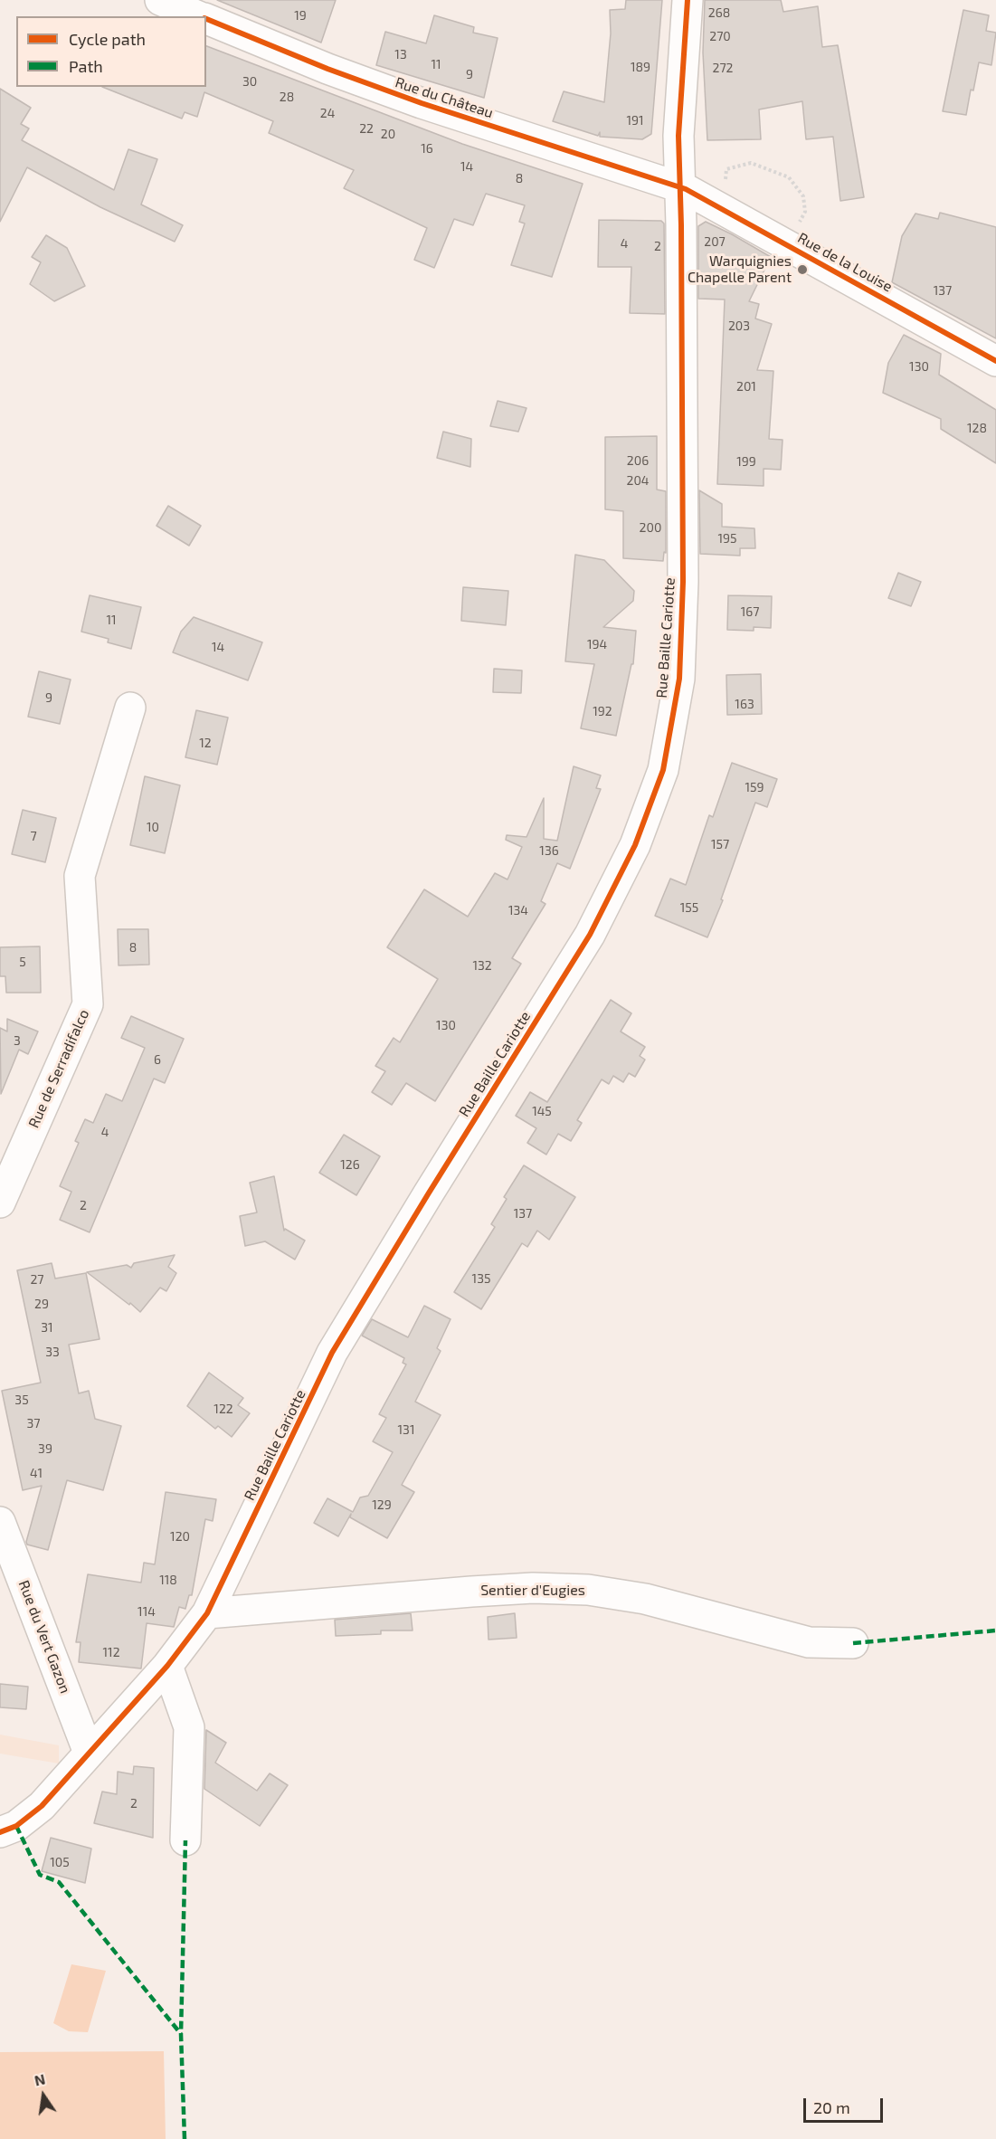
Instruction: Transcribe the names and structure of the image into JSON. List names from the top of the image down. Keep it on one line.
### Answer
{"streets":{"street":["Rue du Château","Rue de la Louise","Rue Baille Cariotte","Rue de Serradifalco","Sentier d'Eugies","Rue du Vert Gazon"]},"crossings":[["Rue du Château","Rue de la Louise"],["Rue du Château","Rue Baille Cariotte"],["Rue de la Louise","Rue Baille Cariotte"],["Rue Baille Cariotte","Sentier d'Eugies"],["Rue Baille Cariotte","Rue du Vert Gazon"]],"places":["Warquignies Chapelle Parent"],"house_numbers":["268","19","270","13","11","189","272","9","30","28","24","191","22","20","16","14","8","207","4","2","137","203","130","201","128","206","199","204","200","195","167","11","194","14","9","163","192","12","159","10","7","157","136","155","134","8","5","132","130","3","6","145","4","126","2","137","135","27","29","31","33","35","122","37","131","39","41","129","120","118","114","112","2","105"],"legend":["Cycle path","Path"],"scale_bar":"20 m","north":"top"}
